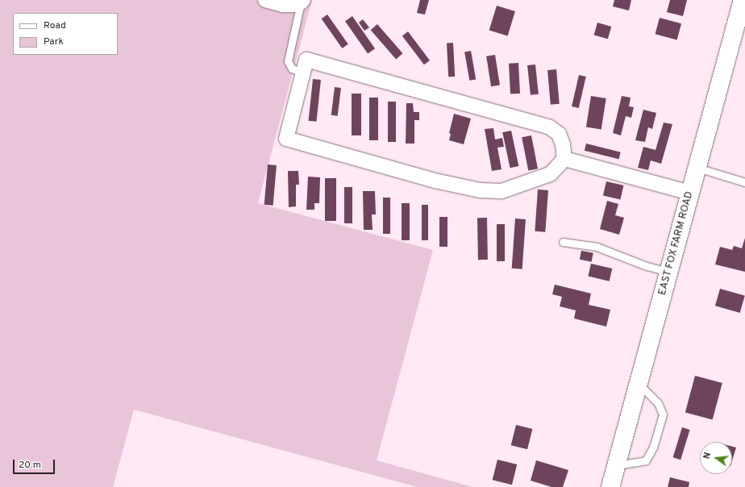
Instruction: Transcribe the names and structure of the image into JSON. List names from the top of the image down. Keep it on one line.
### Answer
{"streets":{"main road":["EAST FOX FARM ROAD"]},"legend":["Road","Park"],"scale_bar":"20 m","north":"left"}
